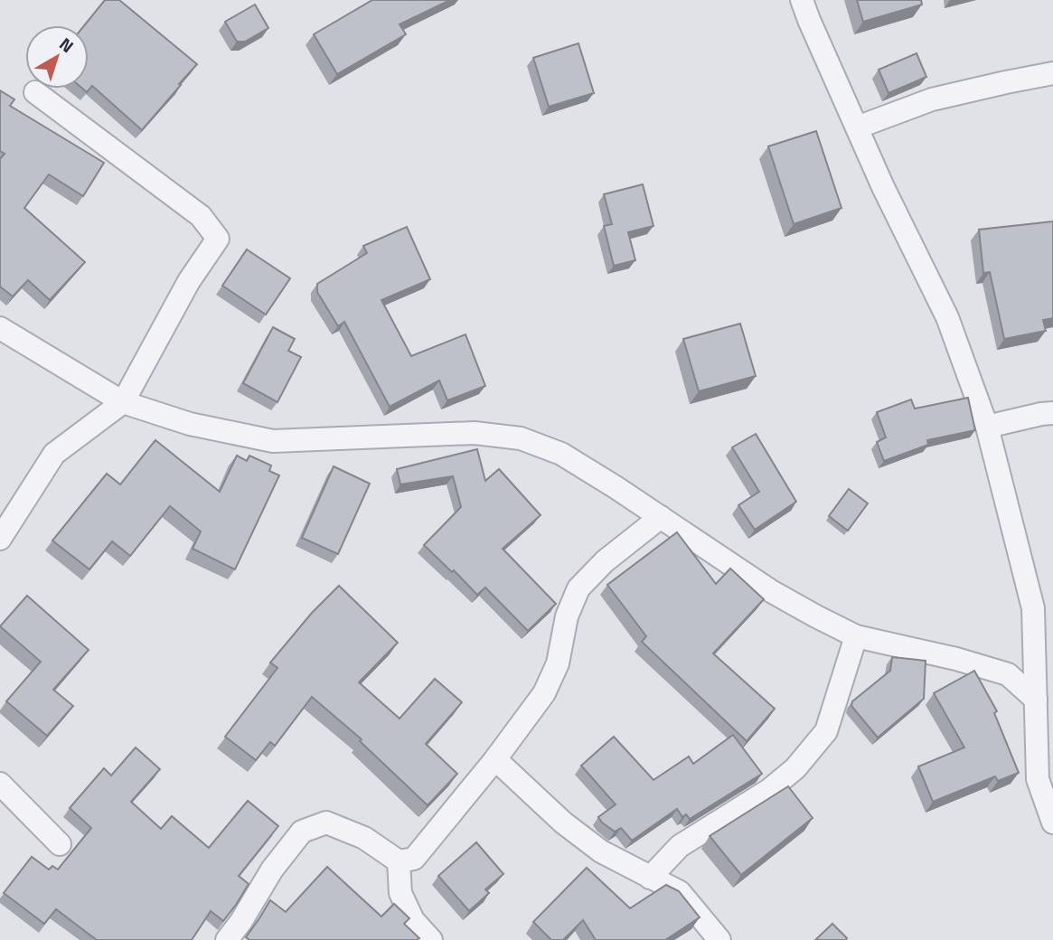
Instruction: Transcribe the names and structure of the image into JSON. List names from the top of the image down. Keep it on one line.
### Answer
{"north":"top right"}
